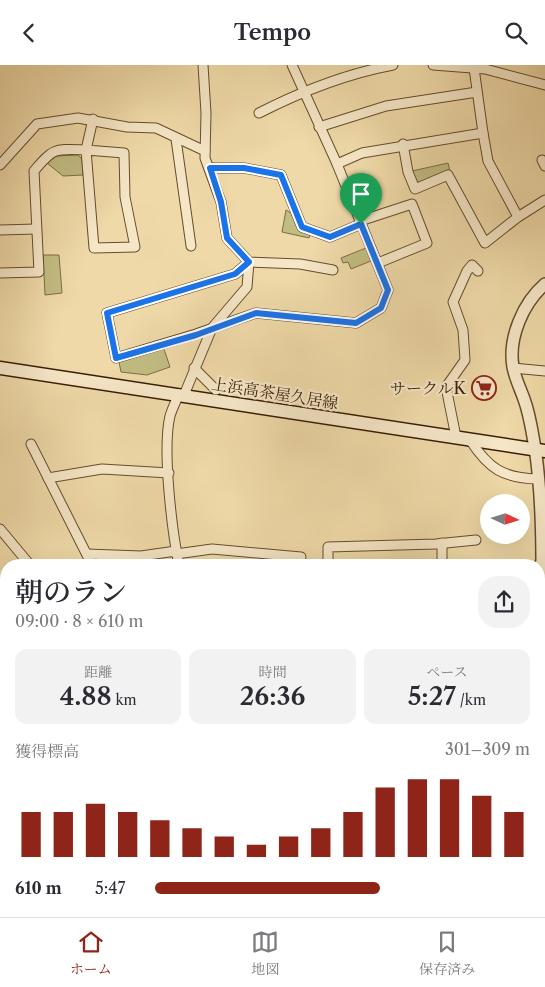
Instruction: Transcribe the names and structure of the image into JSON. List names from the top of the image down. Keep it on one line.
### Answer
{"streets":{"main road":["上浜高茶屋久居線"]},"places":{"supermarket":["サークルK"]},"north":"right","page":{"header":"Tempo","heading":["朝のラン","09:00 · 8 × 610 m"],"stats":[["距離","4.88 km"],["時間","26:36"],["ペース","5:27 /km"]],"chart":["獲得標高","301–309 m"],"list":[{"name":"610 m","note":"5:47"}],"tabs":["ホーム","地図","保存済み"]}}
